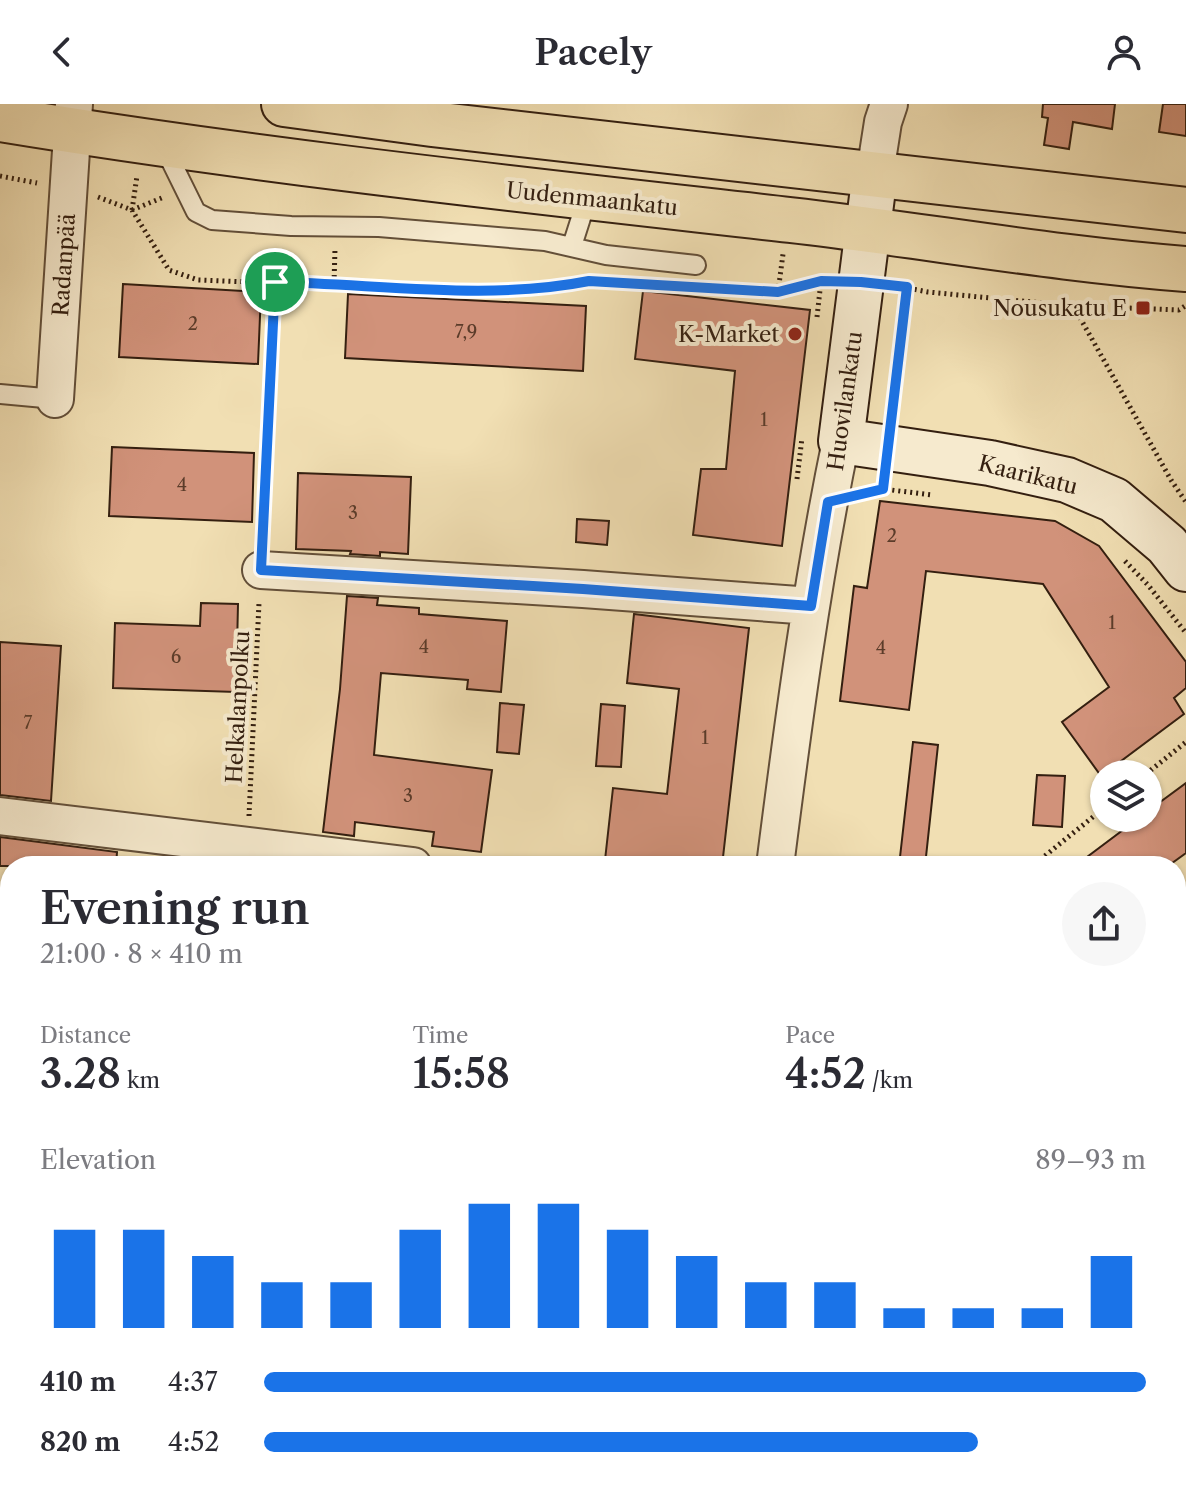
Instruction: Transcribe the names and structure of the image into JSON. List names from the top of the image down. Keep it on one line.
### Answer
{"streets":{"main road":["Uudenmaankatu"],"street":["Radanpää","Huovilankatu","Kaarikatu"],"path":["Helkalanpolku"]},"crossings":[["Uudenmaankatu","Radanpää"],["Uudenmaankatu","Huovilankatu"],["Huovilankatu","Kaarikatu"]],"places":{"transit":["Nousukatu E"],"other":["K-Market"]},"house_numbers":["2","7,9","1","4","3","2","1","4","4","6","7","1","3"],"page":{"header":"Pacely","heading":["Evening run","21:00 · 8 × 410 m"],"stats":[["Distance","3.28 km"],["Time","15:58"],["Pace","4:52 /km"]],"chart":["Elevation","89–93 m"],"list":[{"name":"410 m","note":"4:37"},{"name":"820 m","note":"4:52"}]}}
